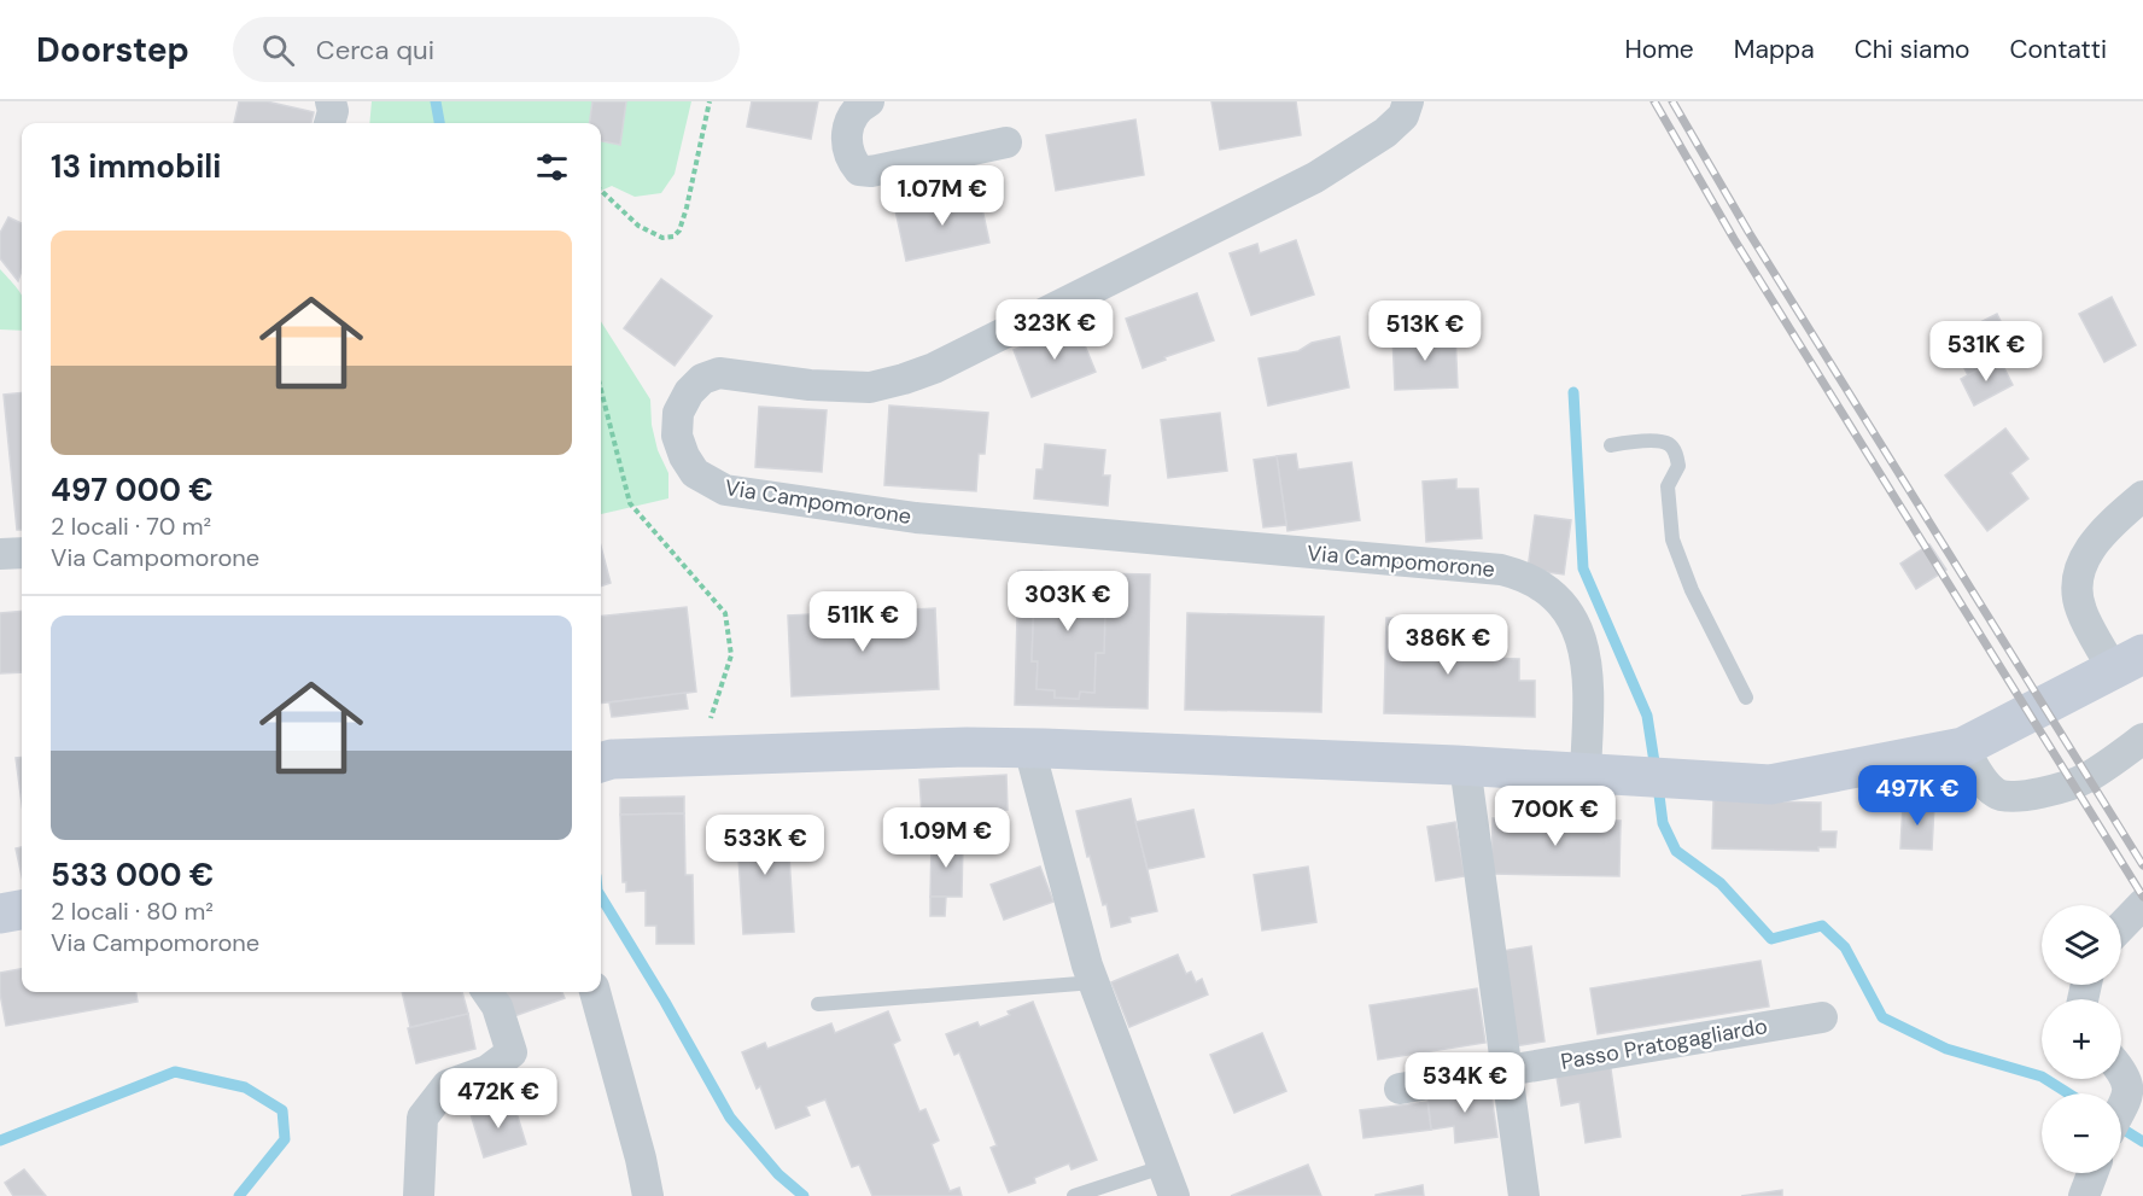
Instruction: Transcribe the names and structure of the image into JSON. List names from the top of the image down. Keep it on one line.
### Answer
{"streets":{"street":["Via Campomorone","Passo Pratogagliardo"]},"page":{"header":"Doorstep","search":"Cerca qui","nav":["Home","Mappa","Chi siamo","Contatti"],"heading":"13 immobili","price":["1.07M €","323K €","513K €","531K €","303K €","511K €","386K €","497K €","700K €","1.09M €","533K €","534K €","472K €"],"list":[{"name":"497 000 €","note":"2 locali · 70 m² · Via Campomorone"},{"name":"533 000 €","note":"2 locali · 80 m² · Via Campomorone"}],"map_buttons":["+","−"]}}
